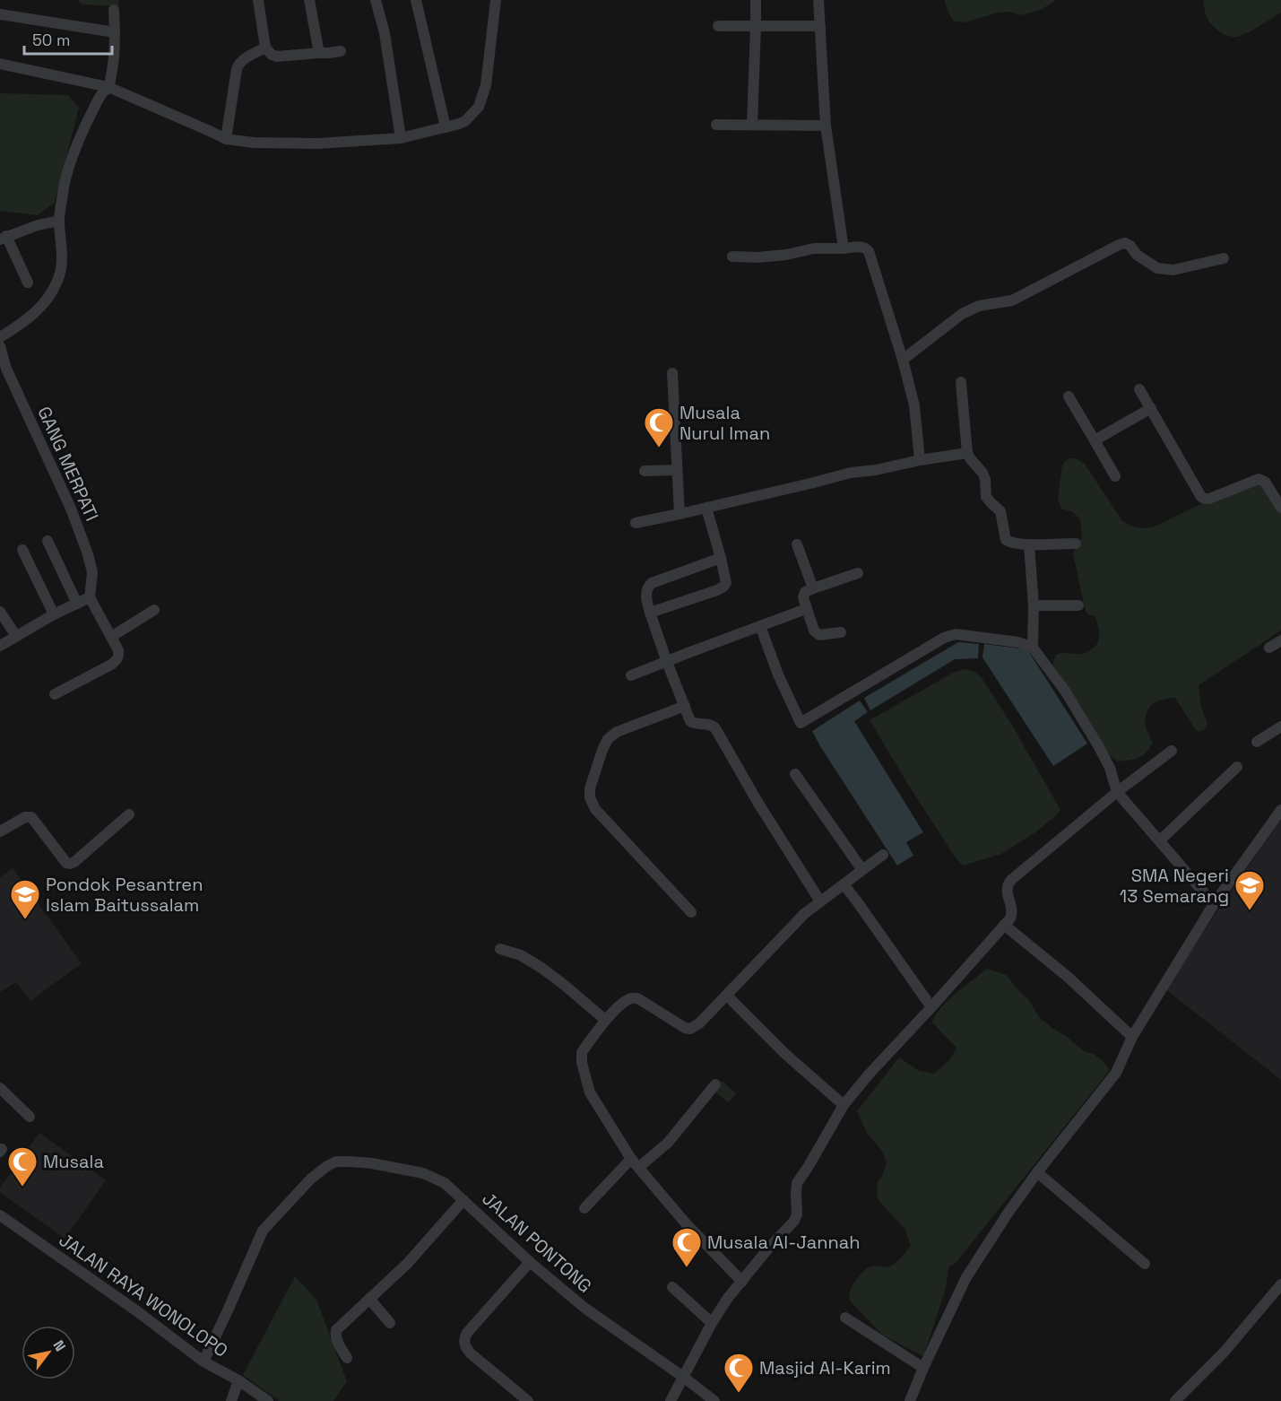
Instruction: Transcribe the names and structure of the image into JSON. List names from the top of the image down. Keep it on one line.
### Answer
{"streets":{"street":["GANG MERPATI","JALAN PONTONG","JALAN RAYA WONOLOPO"]},"places":{"mosque":["Musala Nurul Iman","Musala","Musala Al-Jannah","Masjid Al-Karim"],"school or university":["SMA Negeri 13 Semarang","Pondok Pesantren Islam Baitussalam"]},"scale_bar":"50 m","north":"top right"}
